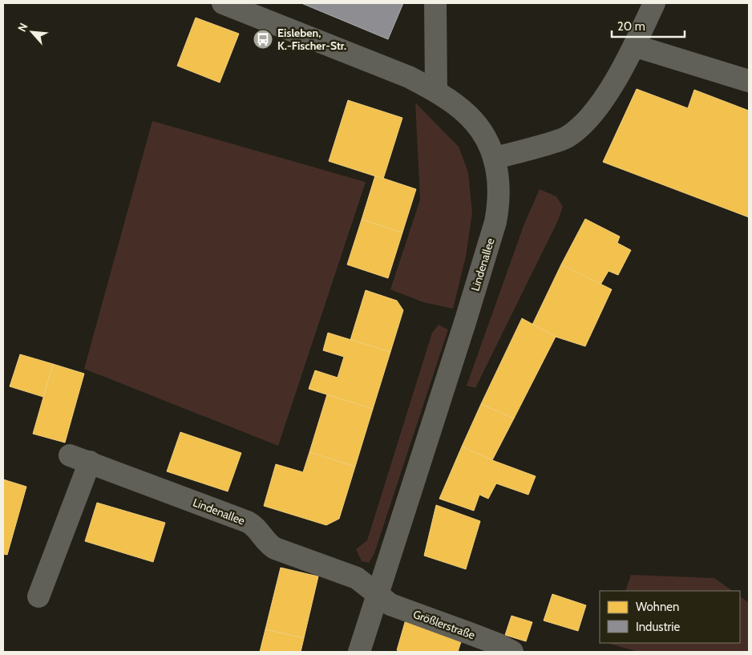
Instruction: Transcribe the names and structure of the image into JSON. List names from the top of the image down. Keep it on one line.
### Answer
{"streets":{"street":["Lindenallee","Größlerstraße"]},"crossings":[["Lindenallee","Größlerstraße"]],"places":{"bus stop":["Eisleben, K.-Fischer-Str."]},"legend":["Wohnen","Industrie"],"scale_bar":"20 m","north":"top left"}
